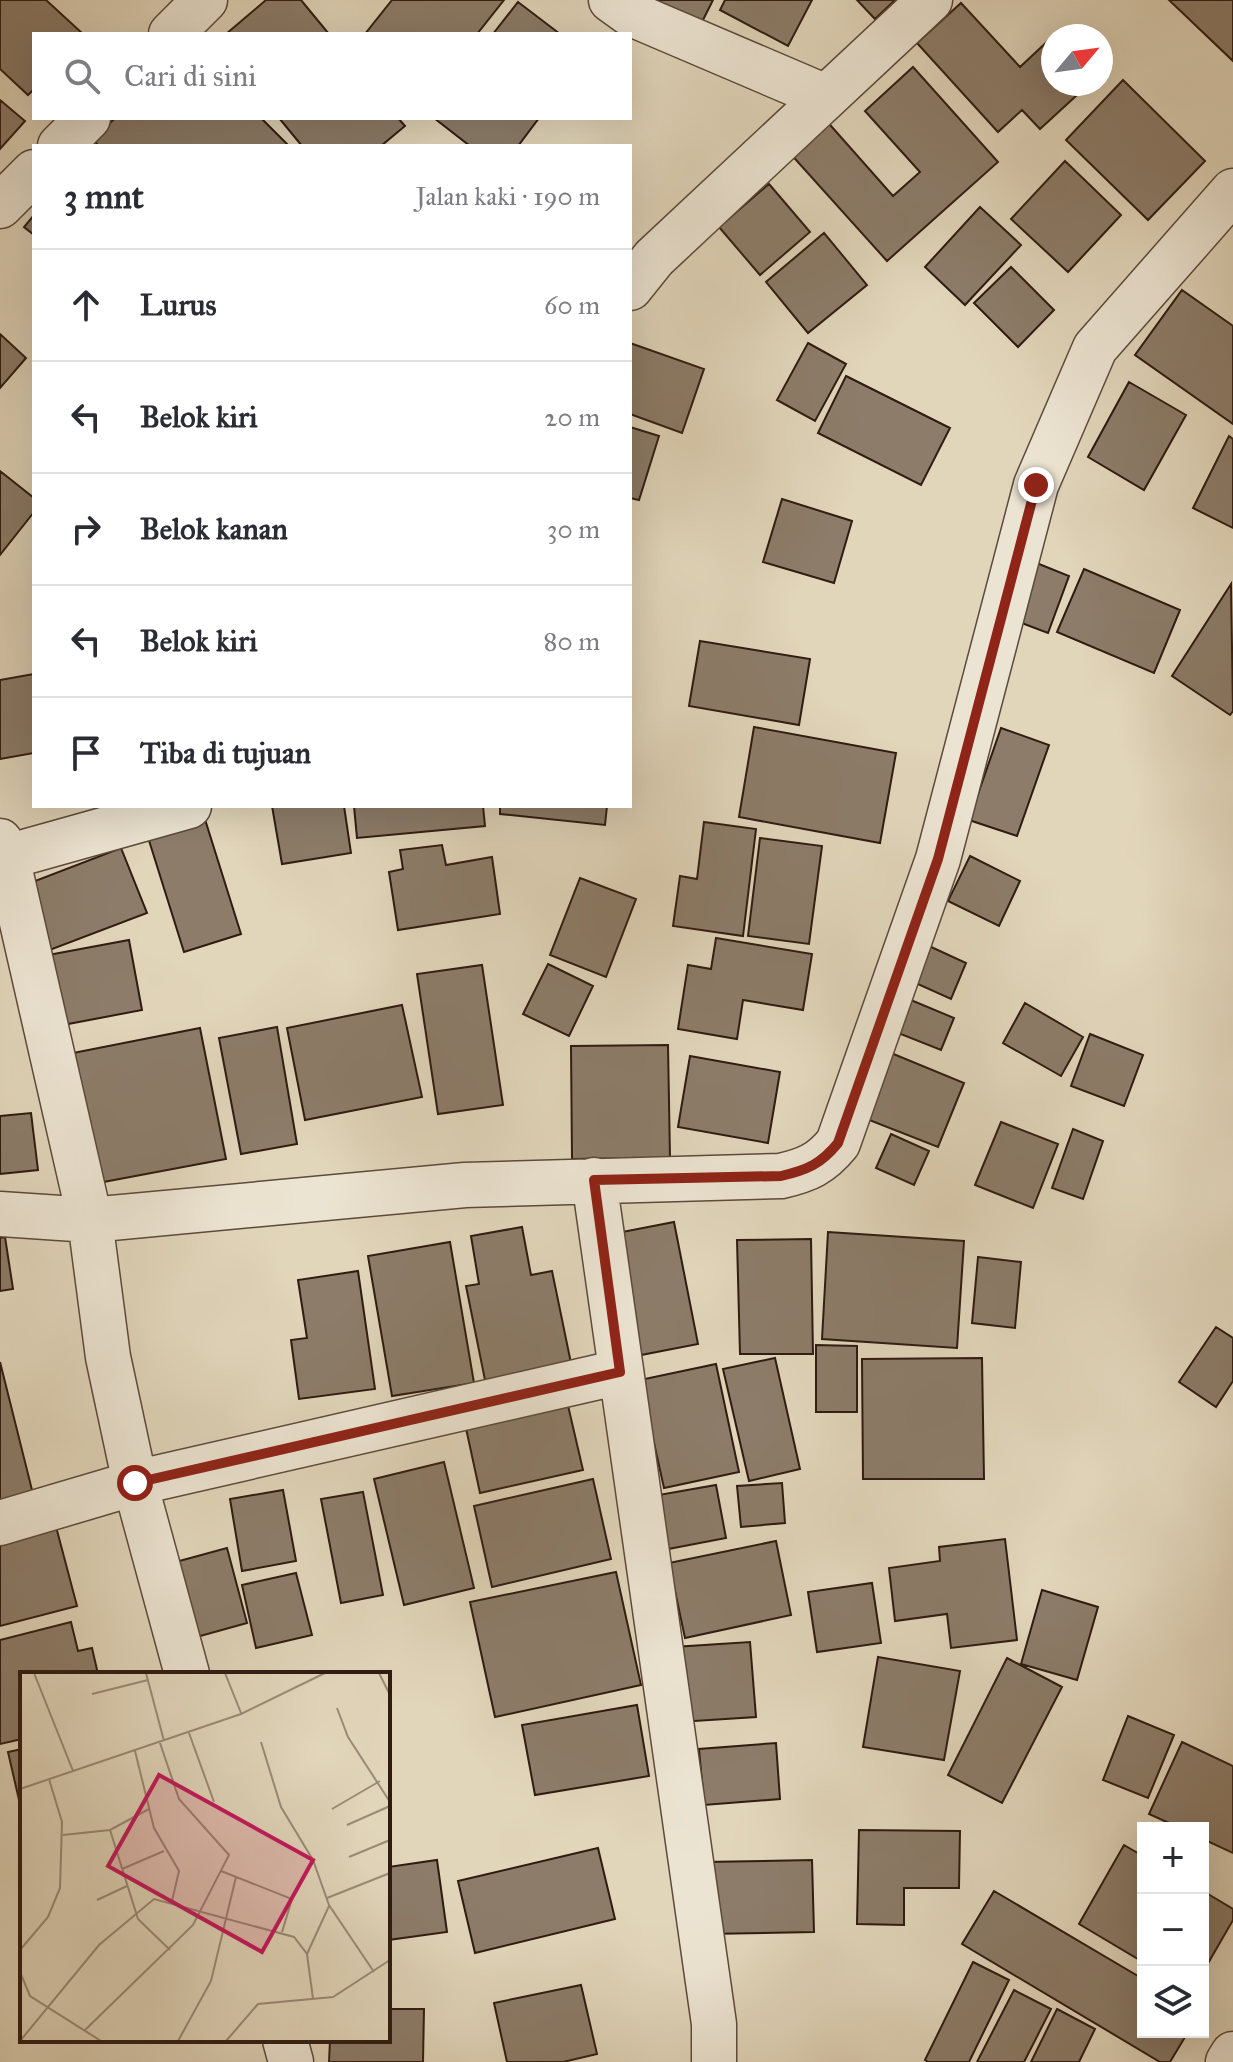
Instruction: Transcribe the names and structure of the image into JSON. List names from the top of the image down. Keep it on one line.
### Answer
{"north":"top right","page":{"search":"Cari di sini","heading":["3 mnt","Jalan kaki · 190 m"],"list":[["Lurus","60 m"],["Belok kiri","20 m"],["Belok kanan","30 m"],["Belok kiri","80 m"],"Tiba di tujuan"],"map_buttons":["+","−"]}}
